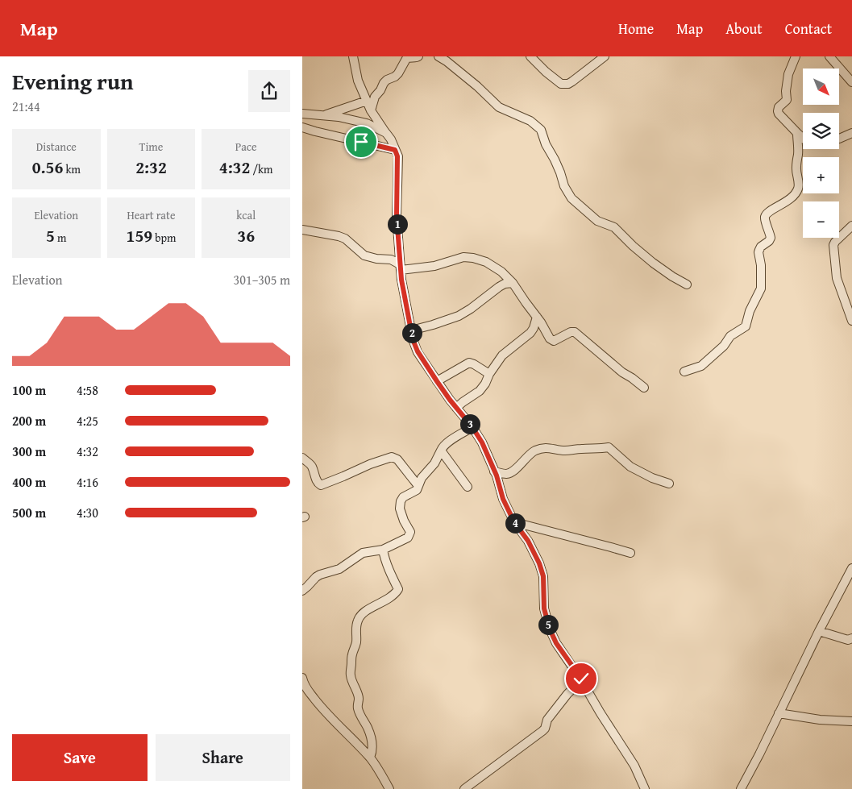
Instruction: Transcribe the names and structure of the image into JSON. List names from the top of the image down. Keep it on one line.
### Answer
{"north":"bottom right","page":{"header":"Map","nav":["Home","Map","About","Contact"],"heading":["Evening run","21:44"],"map_buttons":["+","−"],"stats":[["Distance","0.56 km"],["Time","2:32"],["Pace","4:32 /km"],["Elevation","5 m"],["Heart rate","159 bpm"],["kcal","36"]],"pins":["1","2","3","4","5"],"chart":["Elevation","301–305 m"],"list":[{"name":"100 m","note":"4:58"},{"name":"200 m","note":"4:25"},{"name":"300 m","note":"4:32"},{"name":"400 m","note":"4:16"},{"name":"500 m","note":"4:30"}],"buttons":["Save","Share"]}}
